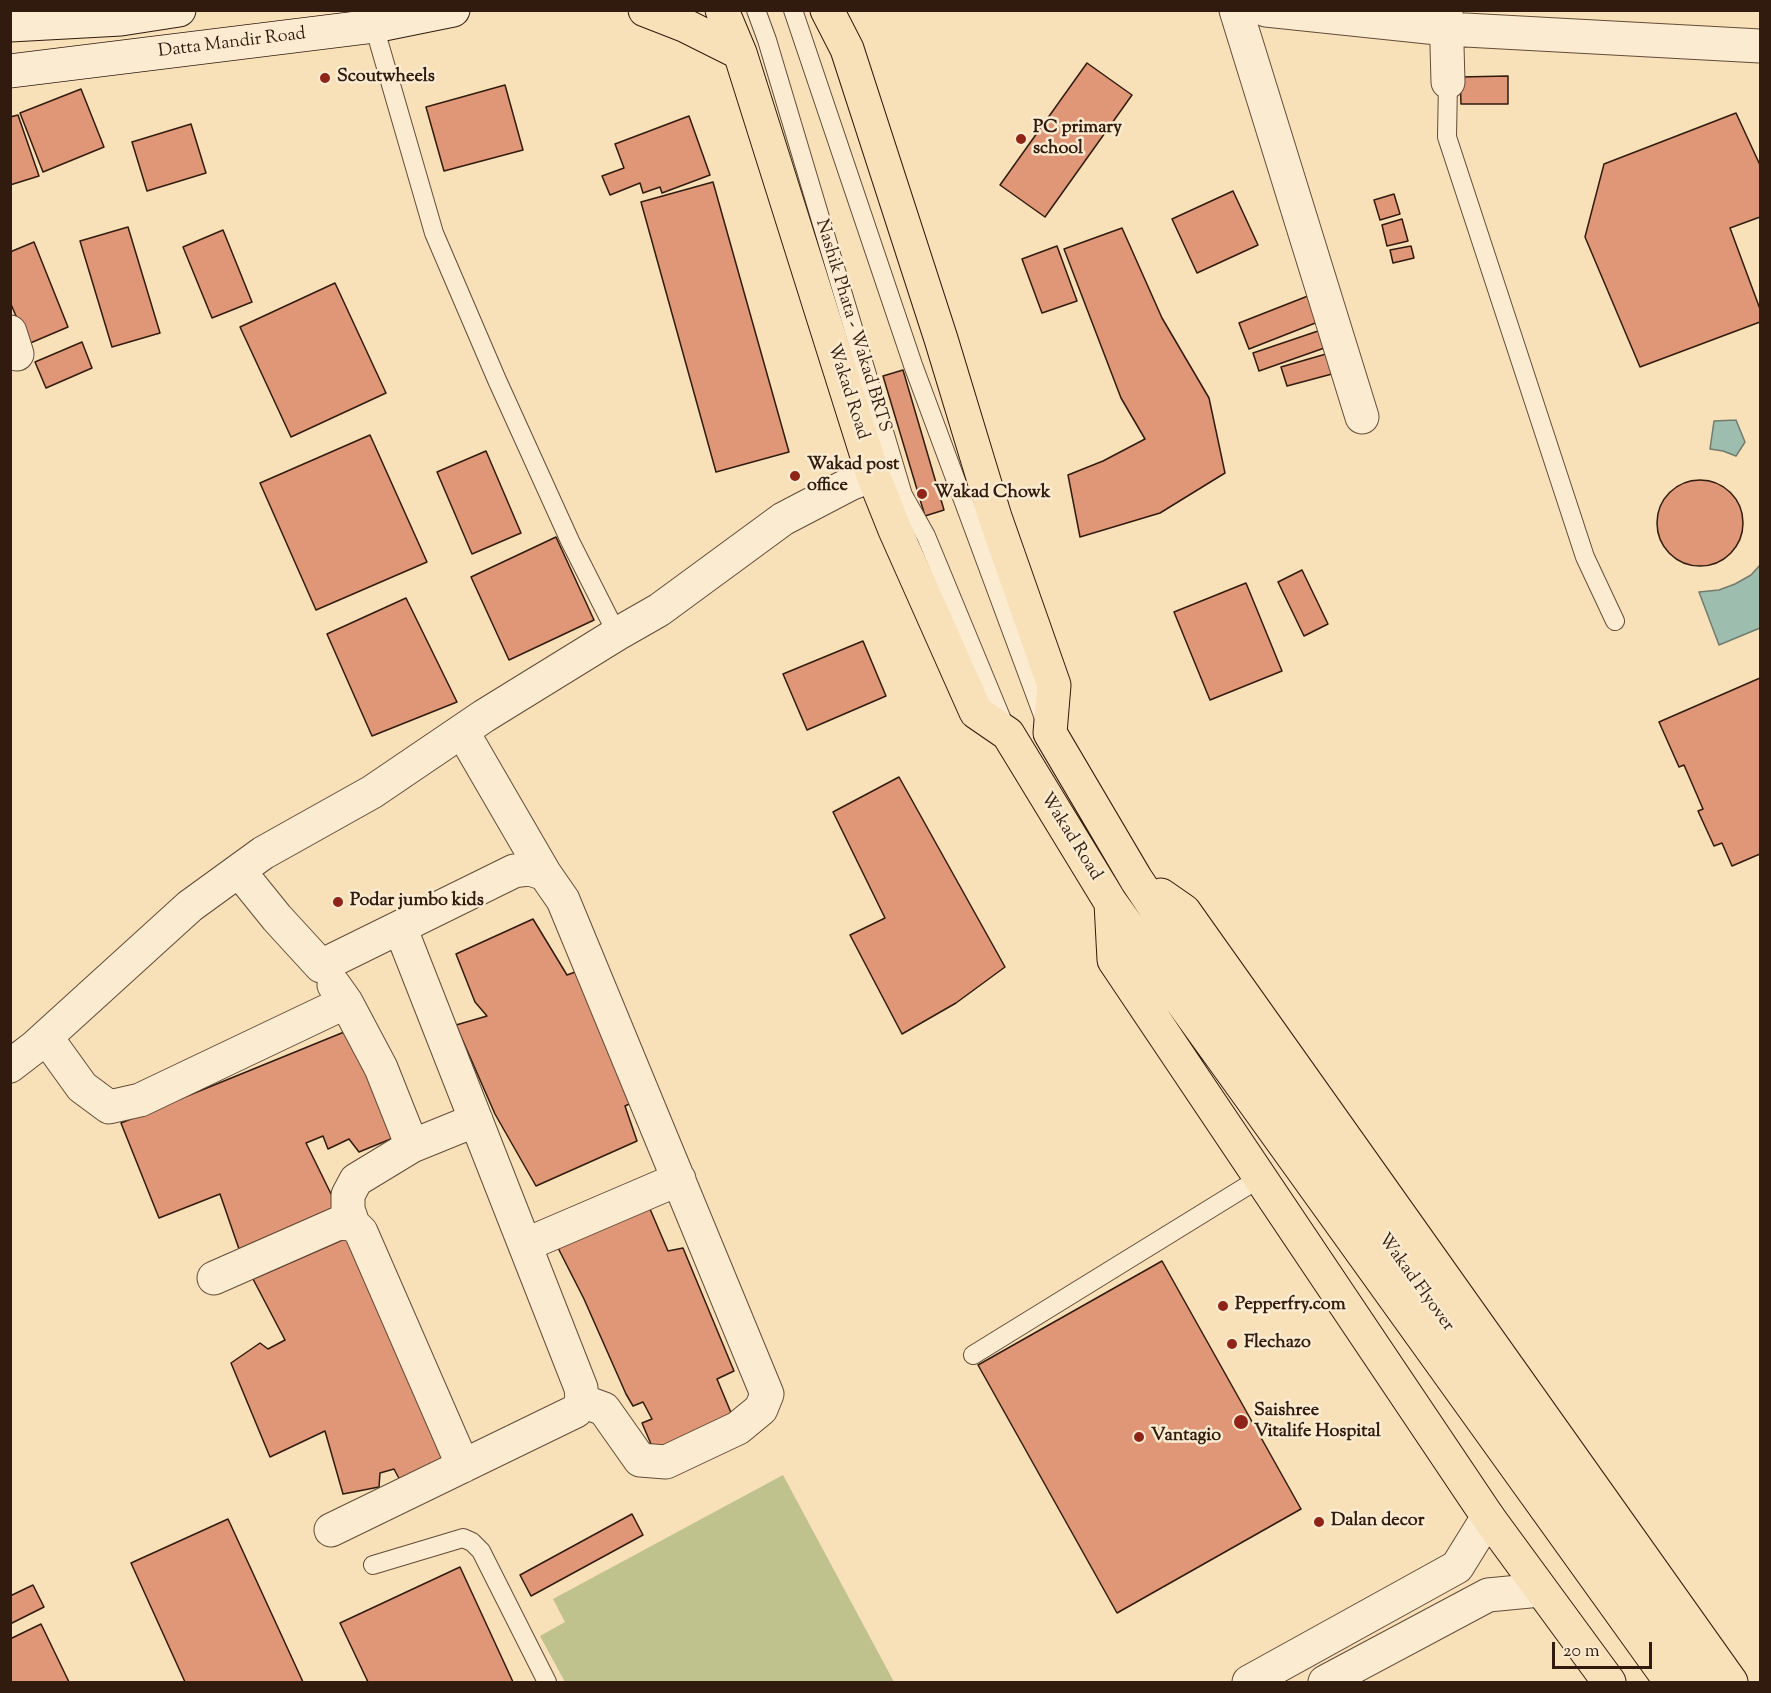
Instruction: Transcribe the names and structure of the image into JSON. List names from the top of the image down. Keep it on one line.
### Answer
{"streets":{"main road":["Wakad Road","Wakad Flyover"],"street":["Datta Mandir Road"],"lane":["Nashik Phata - Wakad BRTS"]},"crossings":[["Nashik Phata - Wakad BRTS","Wakad Road"],["Wakad Road","Wakad Flyover"]],"places":["Scoutwheels","PC primary school","Wakad post office","Wakad Chowk","Podar jumbo kids","Pepperfry.com","Flechazo","Saishree Vitalife Hospital","Vantagio","Dalan decor"],"scale_bar":"20 m"}
